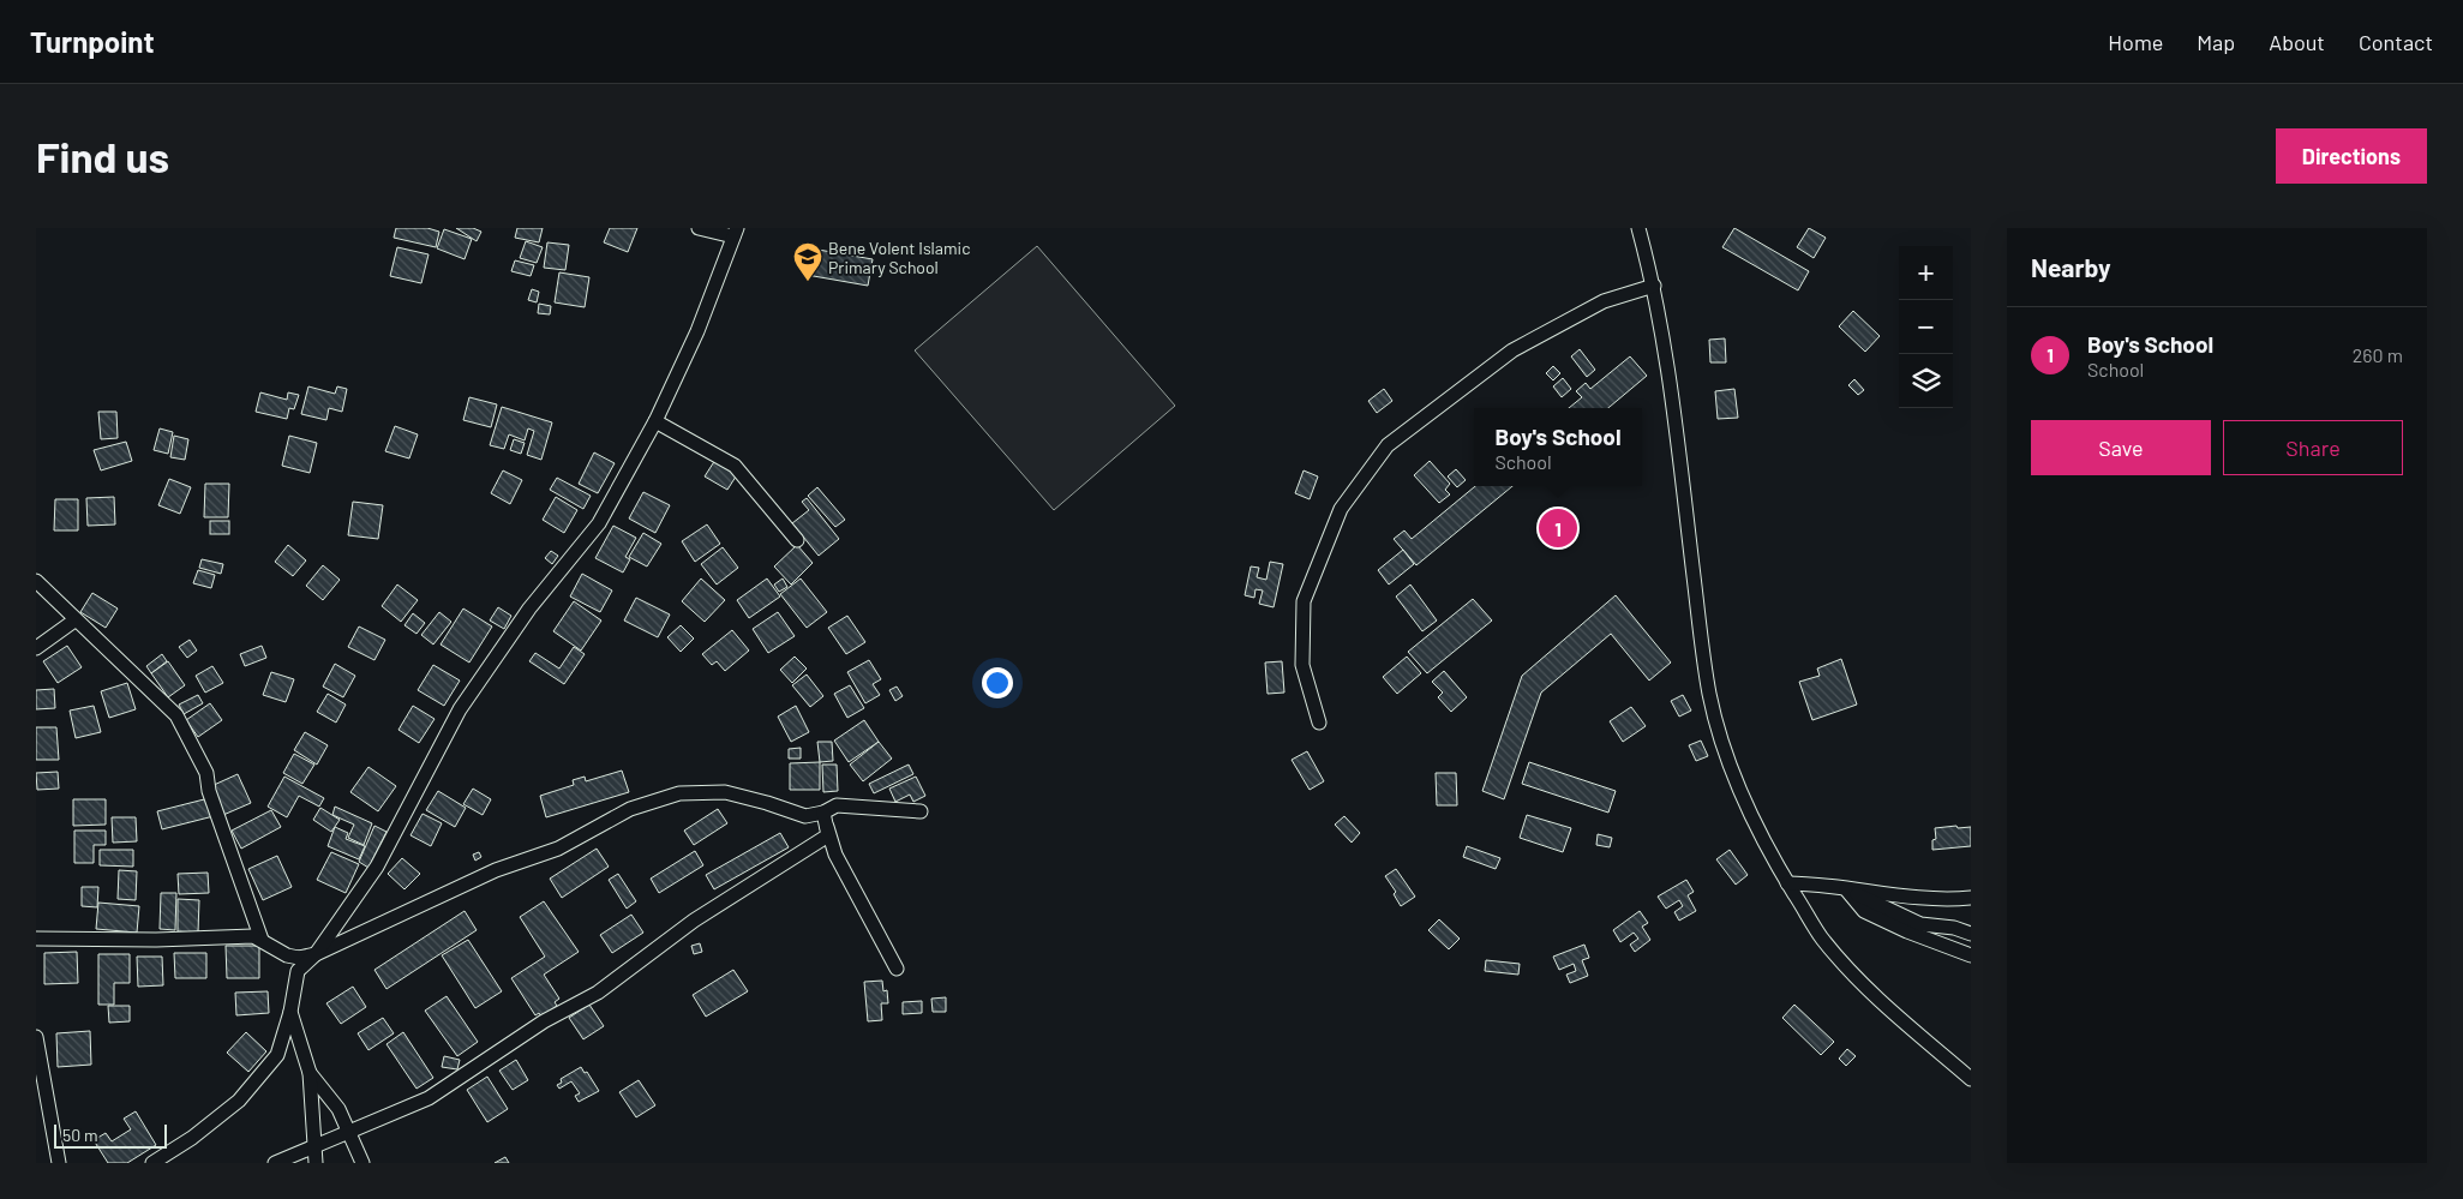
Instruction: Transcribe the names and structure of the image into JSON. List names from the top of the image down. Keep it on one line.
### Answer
{"places":{"school or university":["Bene Volent Islamic Primary School"]},"scale_bar":"50 m","page":{"header":"Turnpoint","nav":["Home","Map","About","Contact"],"buttons":["Directions",["Save","Share"]],"title":"Find us","heading":"Nearby","map_buttons":["+","−"],"list":[{"mark":"1","name":"Boy's School","note":"School","value":"260 m"}],"popup":["Boy's School","School"],"pins":"1","scale":"50 m"}}
